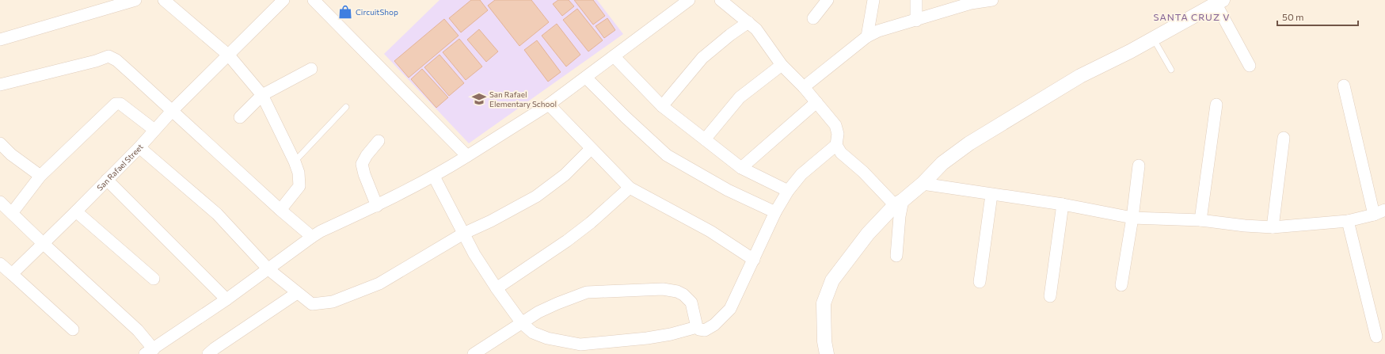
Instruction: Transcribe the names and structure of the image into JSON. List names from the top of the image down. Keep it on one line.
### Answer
{"streets":{"street":["San Rafael Street"]},"districts":["SANTA CRUZ V"],"places":{"shop":["CircuitShop"],"school or university":["San Rafael Elementary School"]},"scale_bar":"50 m"}
